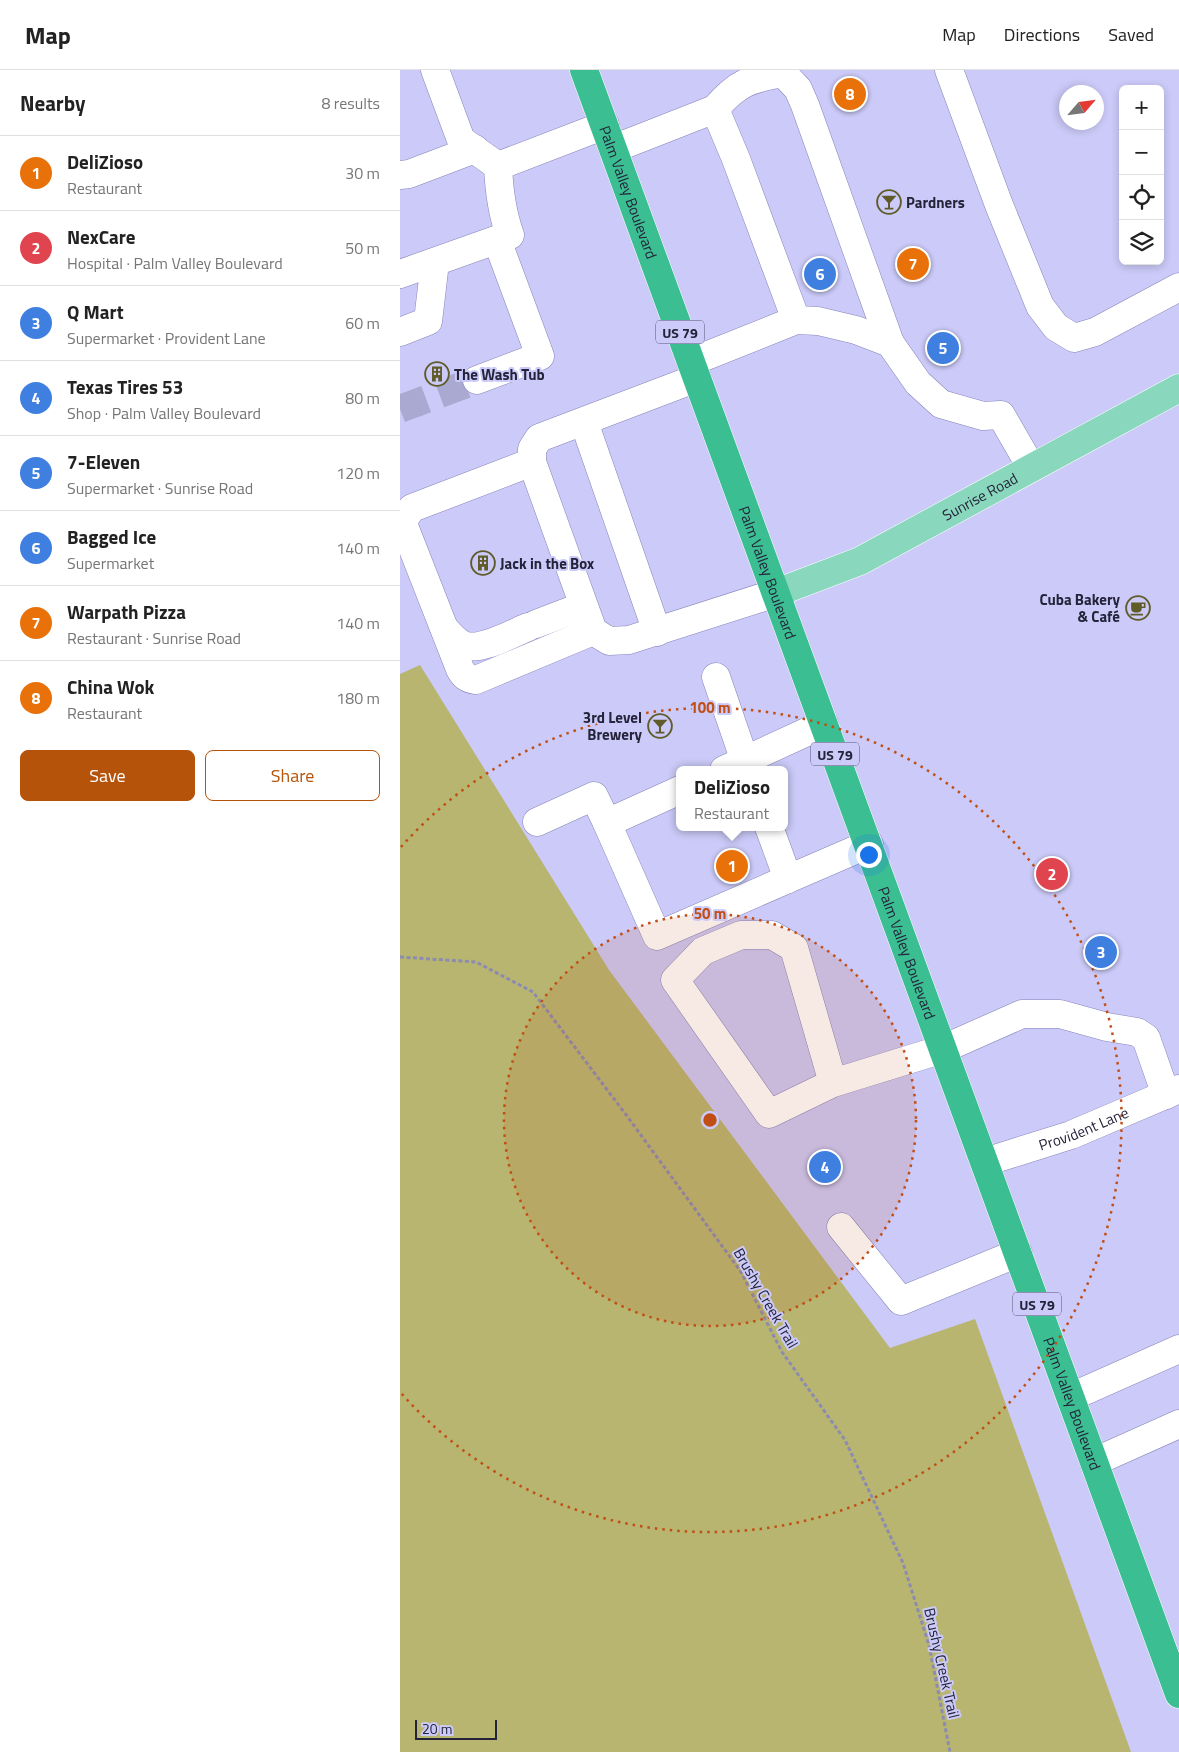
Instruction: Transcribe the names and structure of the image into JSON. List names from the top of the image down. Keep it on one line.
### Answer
{"streets":{"highway":["Palm Valley Boulevard","US 79"],"main road":["Sunrise Road"],"street":["Provident Lane"],"path":["Brushy Creek Trail"]},"crossings":[["Palm Valley Boulevard","Sunrise Road"],["Palm Valley Boulevard","Provident Lane"]],"places":{"bar":["Pardners","3rd Level Brewery"],"building":["The Wash Tub","Jack in the Box"],"cafe":["Cuba Bakery & Café"]},"scale_bar":"20 m","north":"top right","page":{"header":"Map","nav":["Map","Directions","Saved"],"heading":["Nearby","8 results"],"pins":["8","7","6","5","1","2","3","4"],"map_buttons":["+","−"],"list":[{"mark":"1","name":"DeliZioso","note":"Restaurant","value":"30 m"},{"mark":"2","name":"NexCare","note":"Hospital · Palm Valley Boulevard","value":"50 m"},{"mark":"3","name":"Q Mart","note":"Supermarket · Provident Lane","value":"60 m"},{"mark":"4","name":"Texas Tires 53","note":"Shop · Palm Valley Boulevard","value":"80 m"},{"mark":"5","name":"7-Eleven","note":"Supermarket · Sunrise Road","value":"120 m"},{"mark":"6","name":"Bagged Ice","note":"Supermarket","value":"140 m"},{"mark":"7","name":"Warpath Pizza","note":"Restaurant · Sunrise Road","value":"140 m"},{"mark":"8","name":"China Wok","note":"Restaurant","value":"180 m"}],"buttons":["Save","Share"],"popup":["DeliZioso","Restaurant"],"scale":"20 m"},"rings":["100 m","50 m"]}
